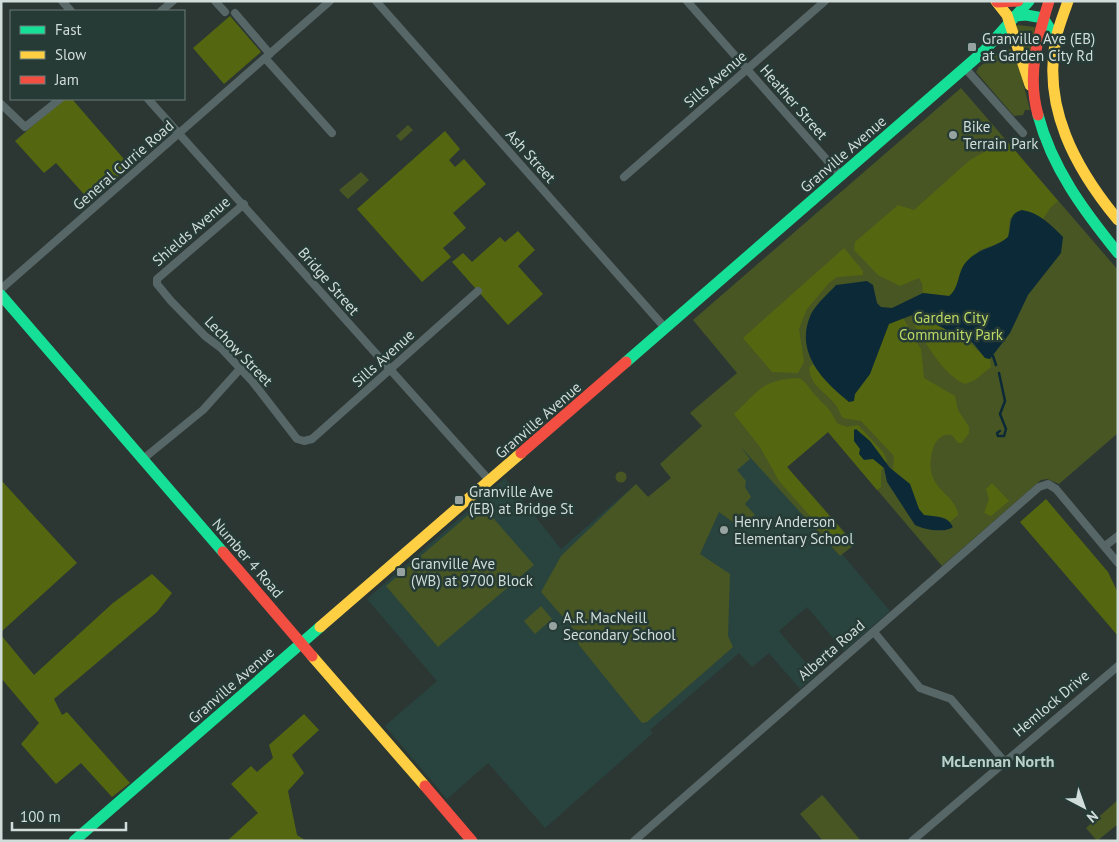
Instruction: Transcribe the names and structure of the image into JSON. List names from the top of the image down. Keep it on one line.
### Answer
{"streets":{"main road":["Granville Avenue","Number 4 Road"],"street":["Sills Avenue","Heather Street","Ash Street","General Currie Road","Shields Avenue","Bridge Street","Lechow Street","Alberta Road","Hemlock Drive"]},"crossings":[["Sills Avenue","Heather Street"],["Sills Avenue","Bridge Street"],["Sills Avenue","Lechow Street"],["Heather Street","Granville Avenue"],["Granville Avenue","Ash Street"],["Granville Avenue","Bridge Street"],["Granville Avenue","Number 4 Road"],["General Currie Road","Bridge Street"],["Shields Avenue","Bridge Street"],["Shields Avenue","Lechow Street"]],"districts":["McLennan North"],"parks":["Garden City Community Park"],"places":{"transit":["Granville Ave (EB) at Garden City Rd","Granville Ave (EB) at Bridge St","Granville Ave (WB) at 9700 Block"],"other":["Bike Terrain Park","Henry Anderson Elementary School","A.R. MacNeill Secondary School"]},"legend":["Fast","Slow","Jam"],"scale_bar":"100 m","north":"bottom right"}
